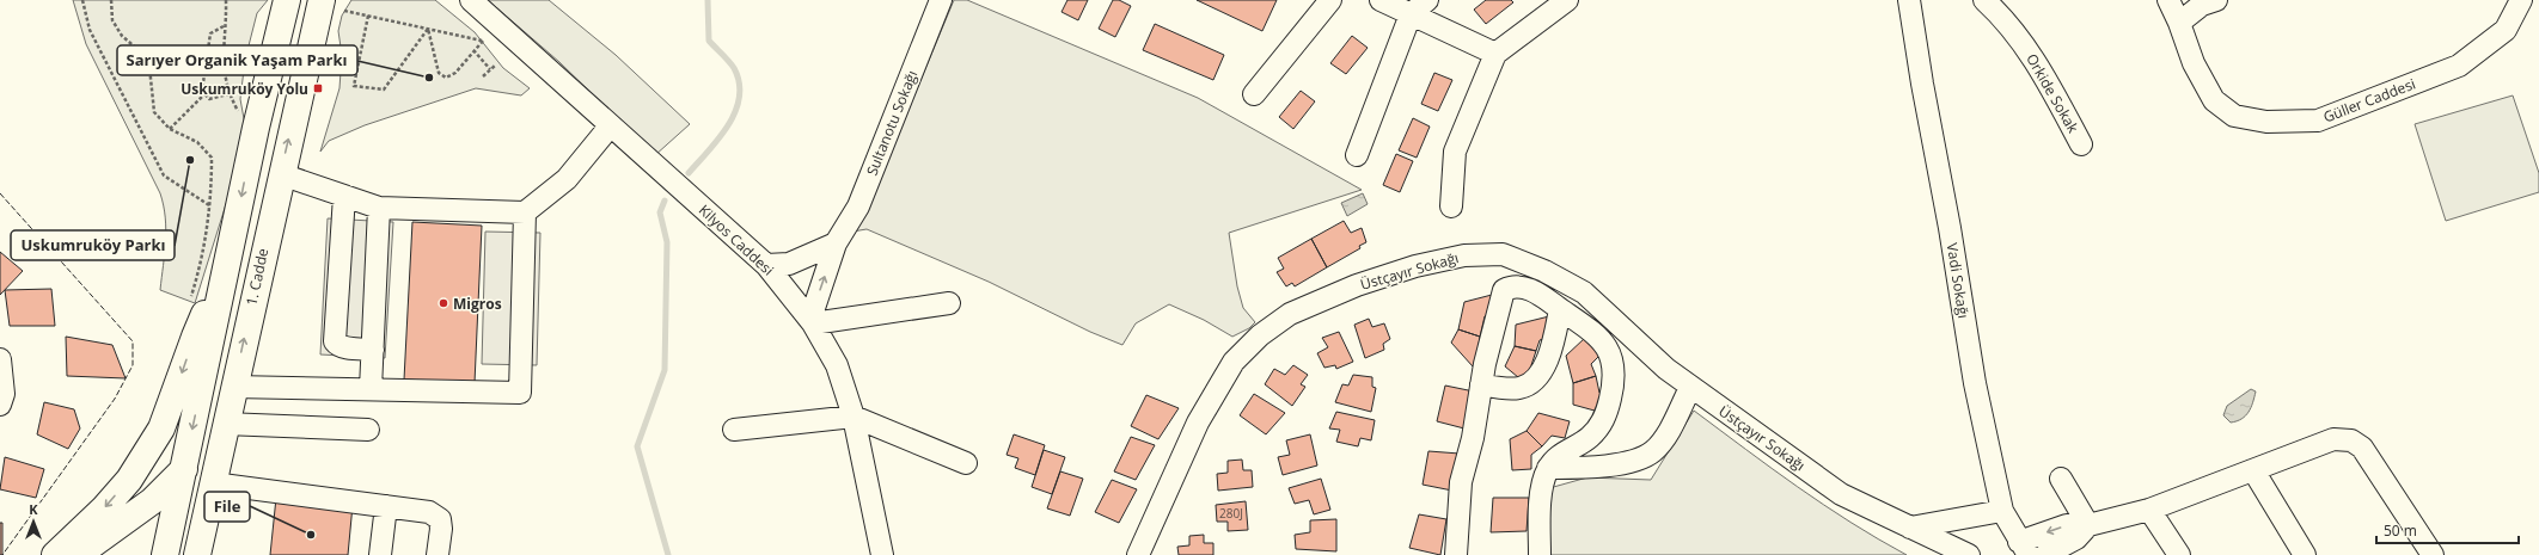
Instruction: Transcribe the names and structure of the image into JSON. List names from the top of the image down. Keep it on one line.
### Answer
{"streets":{"main road":["1. Cadde"],"street":["Orkide Sokak","Güller Caddesi","Sultanotu Sokağı","Kilyos Caddesi","Üstçayır Sokağı","Vadi Sokağı"]},"crossings":[["Sultanotu Sokağı","Kilyos Caddesi"]],"places":{"other":["Sarıyer Organik Yaşam Parkı","Uskumruköy Parkı","Migros","File"],"transit":["Uskumruköy Yolu"]},"house_numbers":["280J"],"scale_bar":"50 m","north":"top"}
